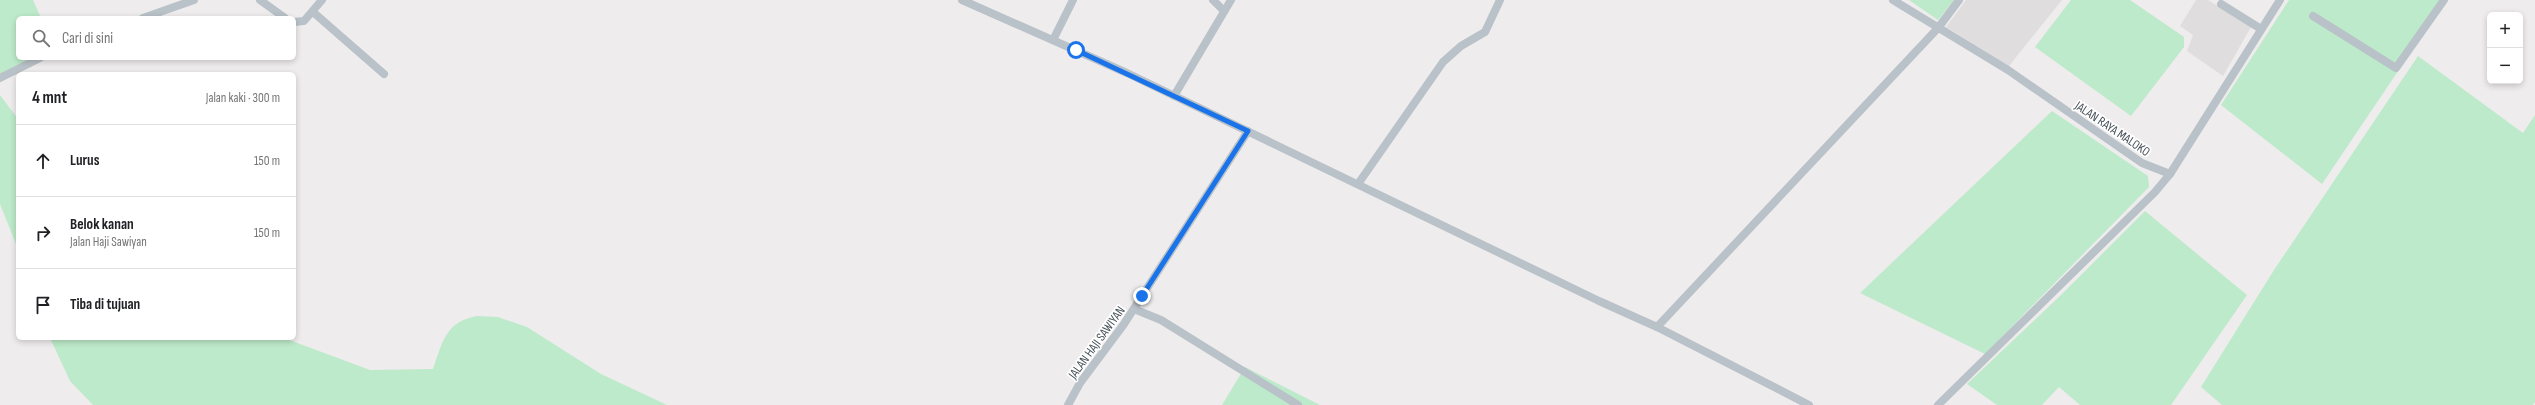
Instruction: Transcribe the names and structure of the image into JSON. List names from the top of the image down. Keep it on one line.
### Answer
{"streets":{"street":["JALAN RAYA MALOKO","JALAN HAJI SAWIYAN"]},"page":{"map_buttons":["+","−"],"search":"Cari di sini","heading":["4 mnt","Jalan kaki · 300 m"],"list":[["Lurus","150 m"],["Belok kanan","Jalan Haji Sawiyan","150 m"],"Tiba di tujuan"]}}
